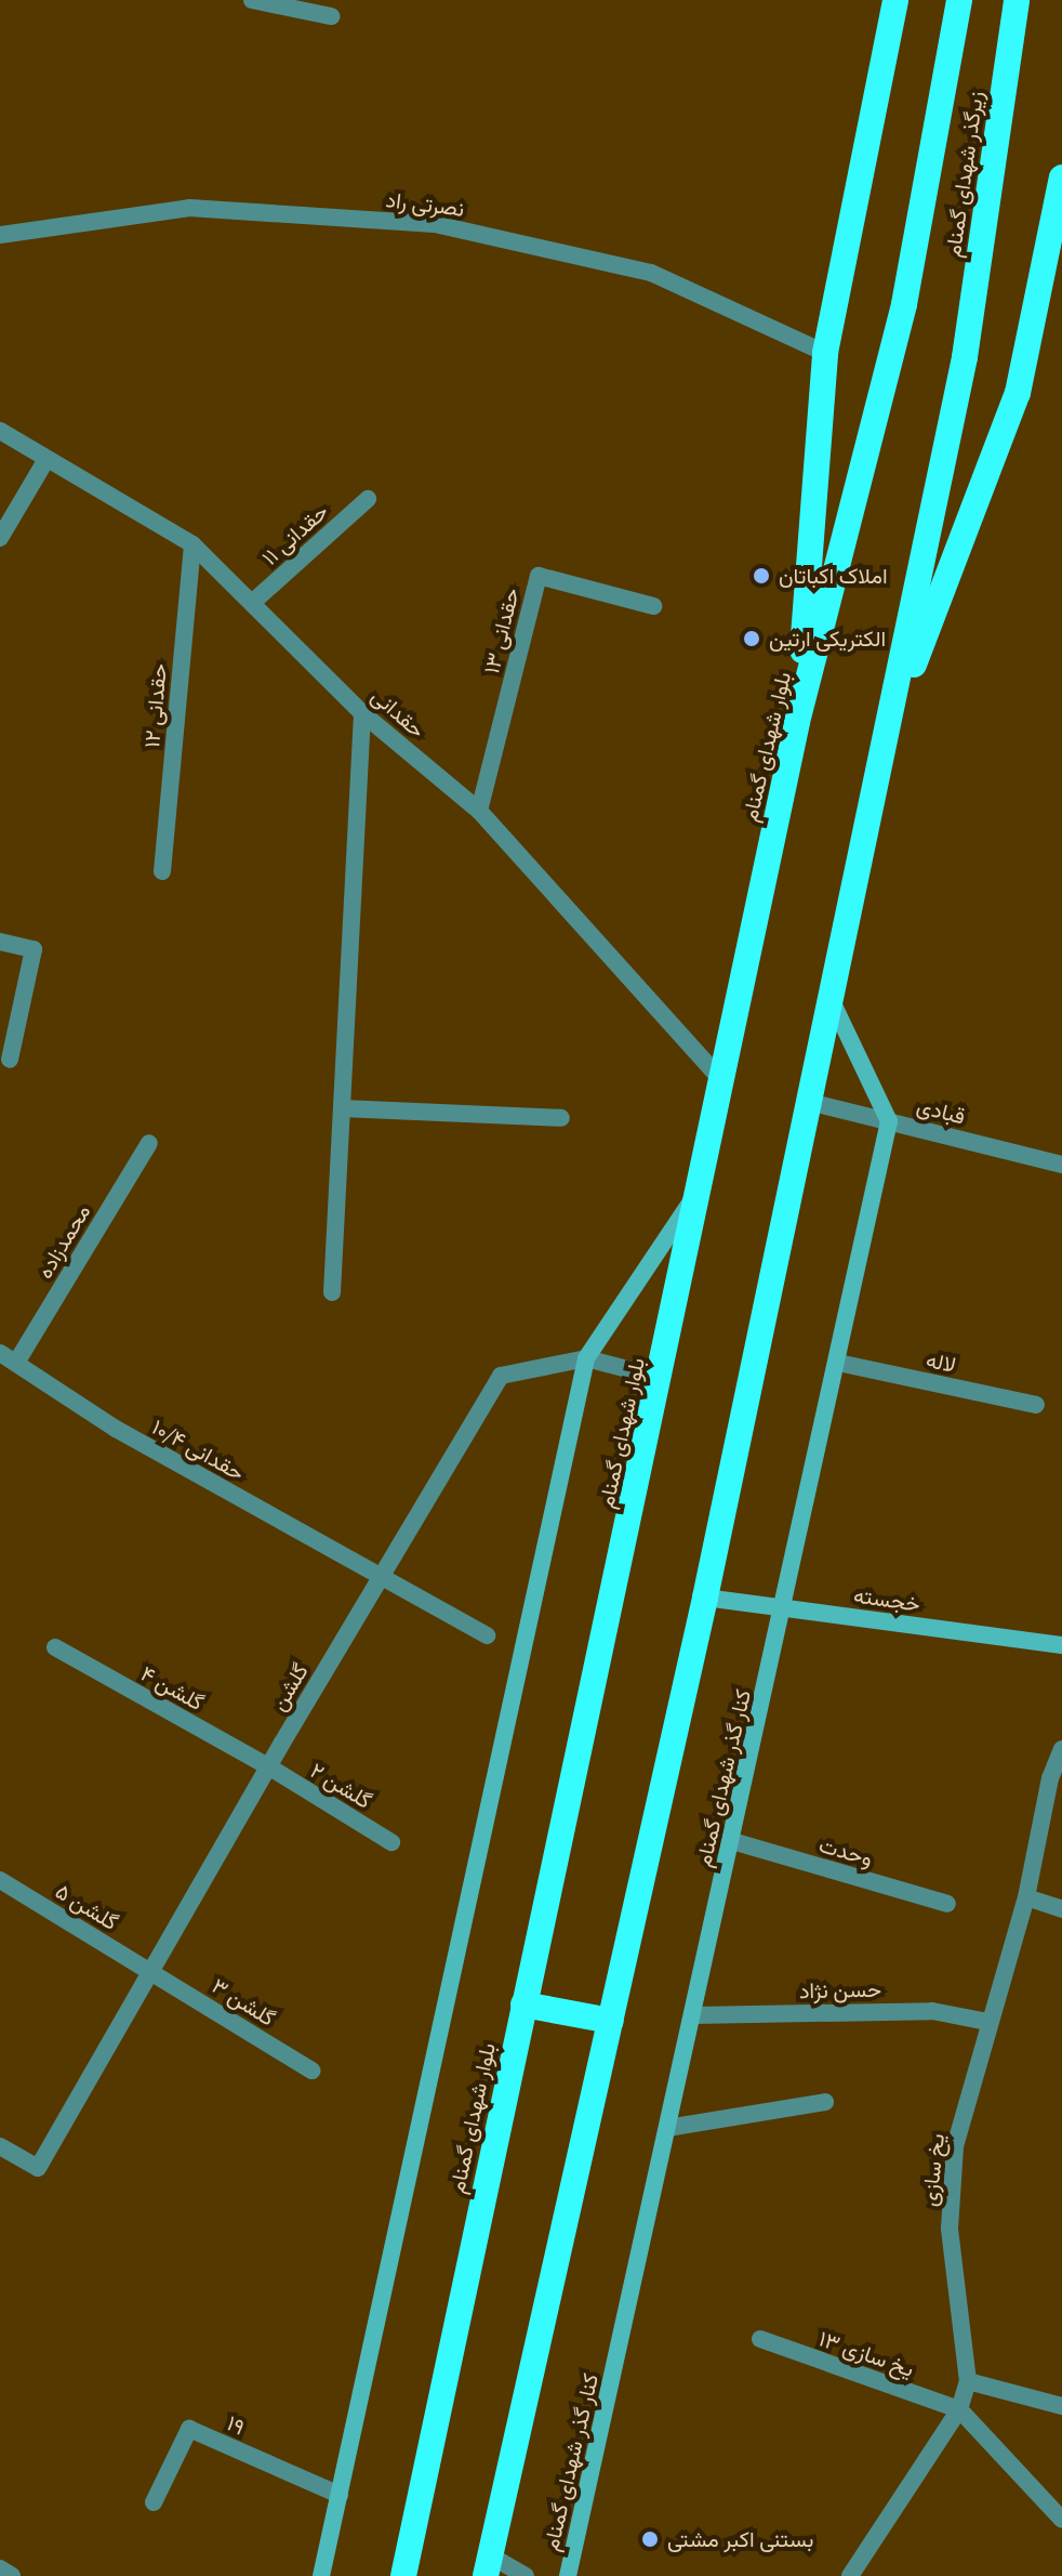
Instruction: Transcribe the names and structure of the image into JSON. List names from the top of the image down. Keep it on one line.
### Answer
{"streets":{"highway":["زیرگذر شهدای گمنام","بلوار شهدای گمنام"],"street":["نصرتی راد","حقدانی ۱۱","حقدانی ۱۳","حقدانی ۱۲","حقدانی","قبادی","محمدزاده","لاله","حقدانی ۱۰/۴","خجسته","گلشن","گلشن ۴","کنار گذر شهدای گمنام","گلشن ۲","وحدت","گلشن ۵","حسن نژاد","گلشن ۳","یخ سازی","یخ سازی ۱۳","۱۹"]},"crossings":[["زیرگذر شهدای گمنام","بلوار شهدای گمنام"],["حقدانی ۱۱","حقدانی"],["حقدانی ۱۳","حقدانی"],["حقدانی ۱۲","حقدانی"],["حقدانی","بلوار شهدای گمنام"],["بلوار شهدای گمنام","گلشن"],["قبادی","کنار گذر شهدای گمنام"],["محمدزاده","حقدانی ۱۰/۴"],["لاله","کنار گذر شهدای گمنام"],["حقدانی ۱۰/۴","گلشن"],["خجسته","کنار گذر شهدای گمنام"],["گلشن","گلشن ۴"],["گلشن","گلشن ۲"],["گلشن","گلشن ۵"],["گلشن","گلشن ۳"],["گلشن ۴","گلشن ۲"],["کنار گذر شهدای گمنام","وحدت"],["کنار گذر شهدای گمنام","حسن نژاد"],["گلشن ۵","گلشن ۳"],["حسن نژاد","یخ سازی"],["یخ سازی","یخ سازی ۱۳"]],"places":["املاک اکباتان","الکتریکی ارتین","بستنی اکبر مشتی"]}
